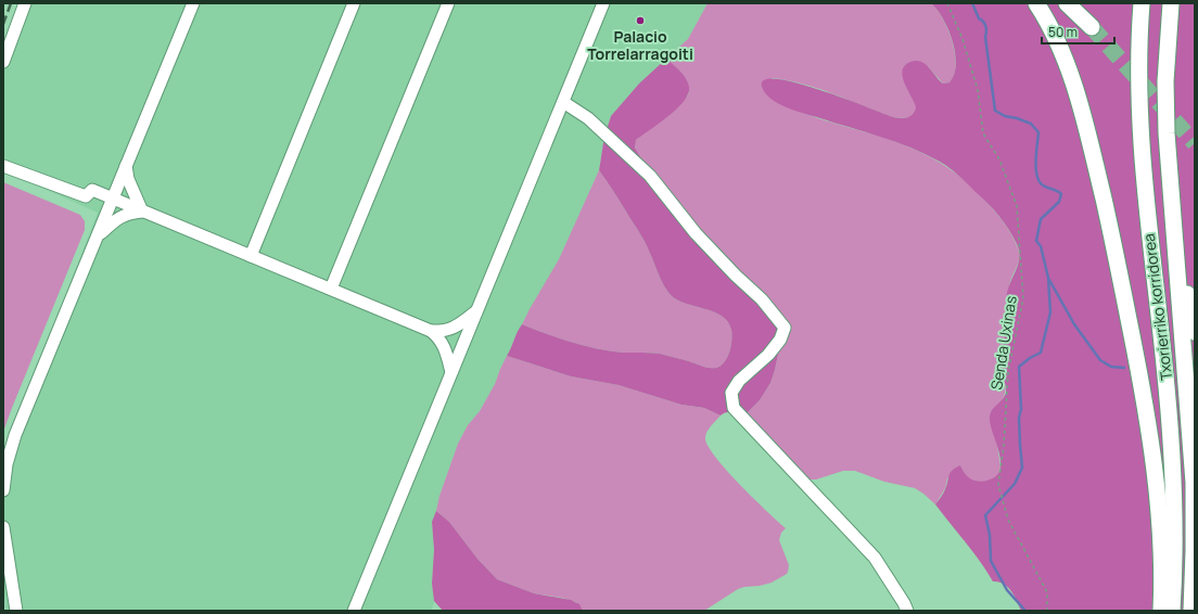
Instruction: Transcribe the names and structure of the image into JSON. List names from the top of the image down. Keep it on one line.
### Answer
{"streets":{"highway":["Txorierriko korridorea"],"path":["Senda Uxinas"]},"places":["Palacio Torrelarragoiti"],"scale_bar":"50 m"}
